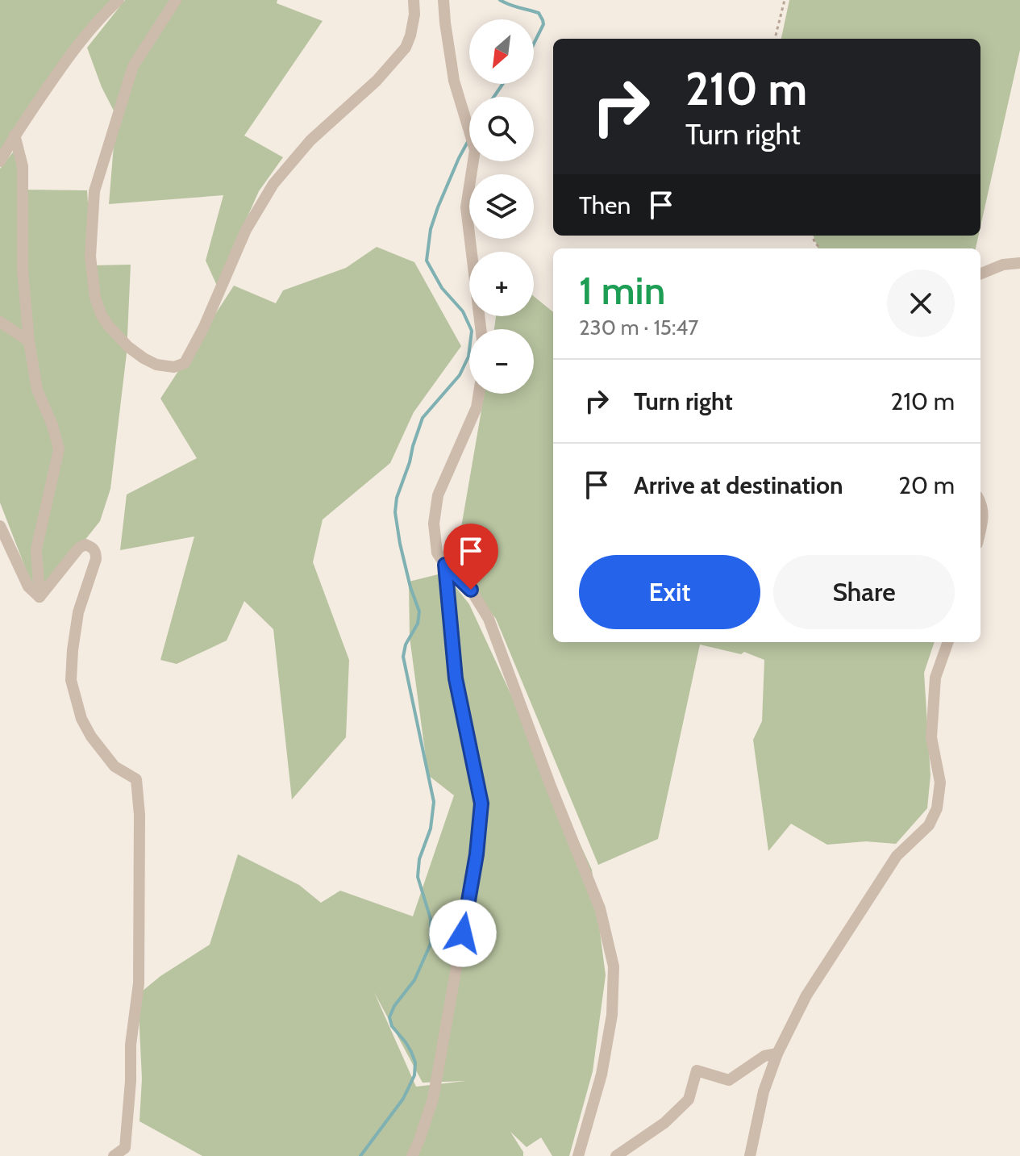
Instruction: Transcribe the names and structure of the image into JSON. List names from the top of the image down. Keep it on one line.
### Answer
{"north":"bottom left","page":{"map_buttons":["+","−"],"turn":["210 m","Turn right"],"then":"Then","heading":["1 min","230 m · 15:47"],"list":[{"name":"Turn right","value":"210 m"},{"name":"Arrive at destination","value":"20 m"}],"buttons":["Exit","Share"]}}
